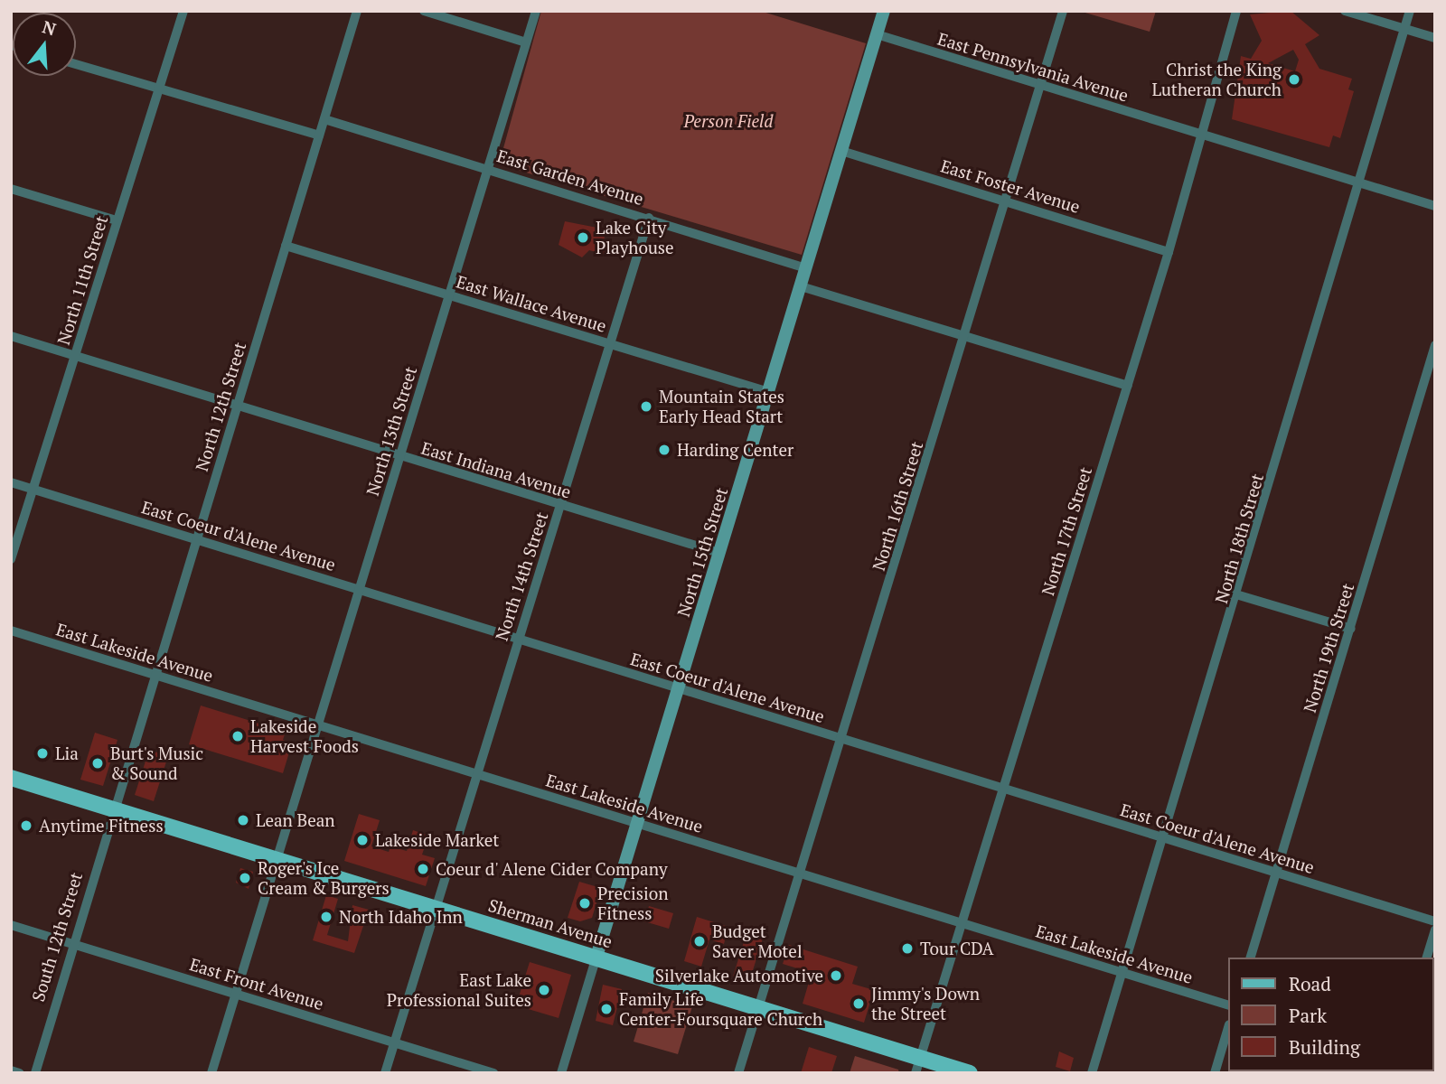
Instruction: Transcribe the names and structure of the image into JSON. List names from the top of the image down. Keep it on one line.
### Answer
{"streets":{"main road":["North 15th Street","Sherman Avenue"],"street":["East Pennsylvania Avenue","East Garden Avenue","East Foster Avenue","North 11th Street","East Wallace Avenue","North 12th Street","North 13th Street","East Indiana Avenue","North 16th Street","North 17th Street","East Coeur d'Alene Avenue","North 18th Street","North 14th Street","North 19th Street","East Lakeside Avenue","South 12th Street","East Front Avenue"]},"crossings":[["East Pennsylvania Avenue","North 16th Street"],["East Pennsylvania Avenue","North 17th Street"],["East Pennsylvania Avenue","North 18th Street"],["East Pennsylvania Avenue","North 15th Street"],["East Garden Avenue","North 12th Street"],["East Garden Avenue","North 13th Street"],["East Garden Avenue","North 15th Street"],["East Garden Avenue","North 14th Street"],["East Foster Avenue","North 16th Street"],["East Foster Avenue","North 17th Street"],["East Foster Avenue","North 15th Street"],["North 11th Street","East Indiana Avenue"],["North 11th Street","East Coeur d'Alene Avenue"],["East Wallace Avenue","North 12th Street"],["East Wallace Avenue","North 13th Street"],["East Wallace Avenue","North 15th Street"],["East Wallace Avenue","North 14th Street"],["North 12th Street","East Indiana Avenue"],["North 12th Street","East Coeur d'Alene Avenue"],["North 12th Street","East Lakeside Avenue"],["North 12th Street","Sherman Avenue"],["North 12th Street","South 12th Street"],["North 13th Street","East Indiana Avenue"],["North 13th Street","East Coeur d'Alene Avenue"],["North 13th Street","East Lakeside Avenue"],["North 13th Street","Sherman Avenue"],["North 13th Street","East Front Avenue"],["East Indiana Avenue","North 15th Street"],["East Indiana Avenue","North 14th Street"],["North 16th Street","East Coeur d'Alene Avenue"],["North 16th Street","East Lakeside Avenue"],["North 16th Street","Sherman Avenue"],["North 17th Street","East Coeur d'Alene Avenue"],["North 17th Street","East Lakeside Avenue"],["North 17th Street","Sherman Avenue"],["East Coeur d'Alene Avenue","North 18th Street"],["East Coeur d'Alene Avenue","North 15th Street"],["East Coeur d'Alene Avenue","North 14th Street"],["East Coeur d'Alene Avenue","North 19th Street"],["North 18th Street","East Lakeside Avenue"],["North 15th Street","East Lakeside Avenue"],["North 15th Street","Sherman Avenue"],["North 14th Street","East Lakeside Avenue"],["North 14th Street","Sherman Avenue"],["North 14th Street","East Front Avenue"],["Sherman Avenue","South 12th Street"],["South 12th Street","East Front Avenue"]],"parks":["Person Field"],"places":["Christ the King Lutheran Church","Lake City Playhouse","Mountain States Early Head Start","Harding Center","Lakeside Harvest Foods","Lia","Burt's Music & Sound","Lean Bean","Anytime Fitness","Lakeside Market","Coeur d' Alene Cider Company","Roger's Ice Cream & Burgers","Precision Fitness","North Idaho Inn","Budget Saver Motel","Tour CDA","Silverlake Automotive","East Lake Professional Suites","Jimmy's Down the Street","Family Life Center-Foursquare Church"],"legend":["Road","Park","Building"],"north":"top"}
